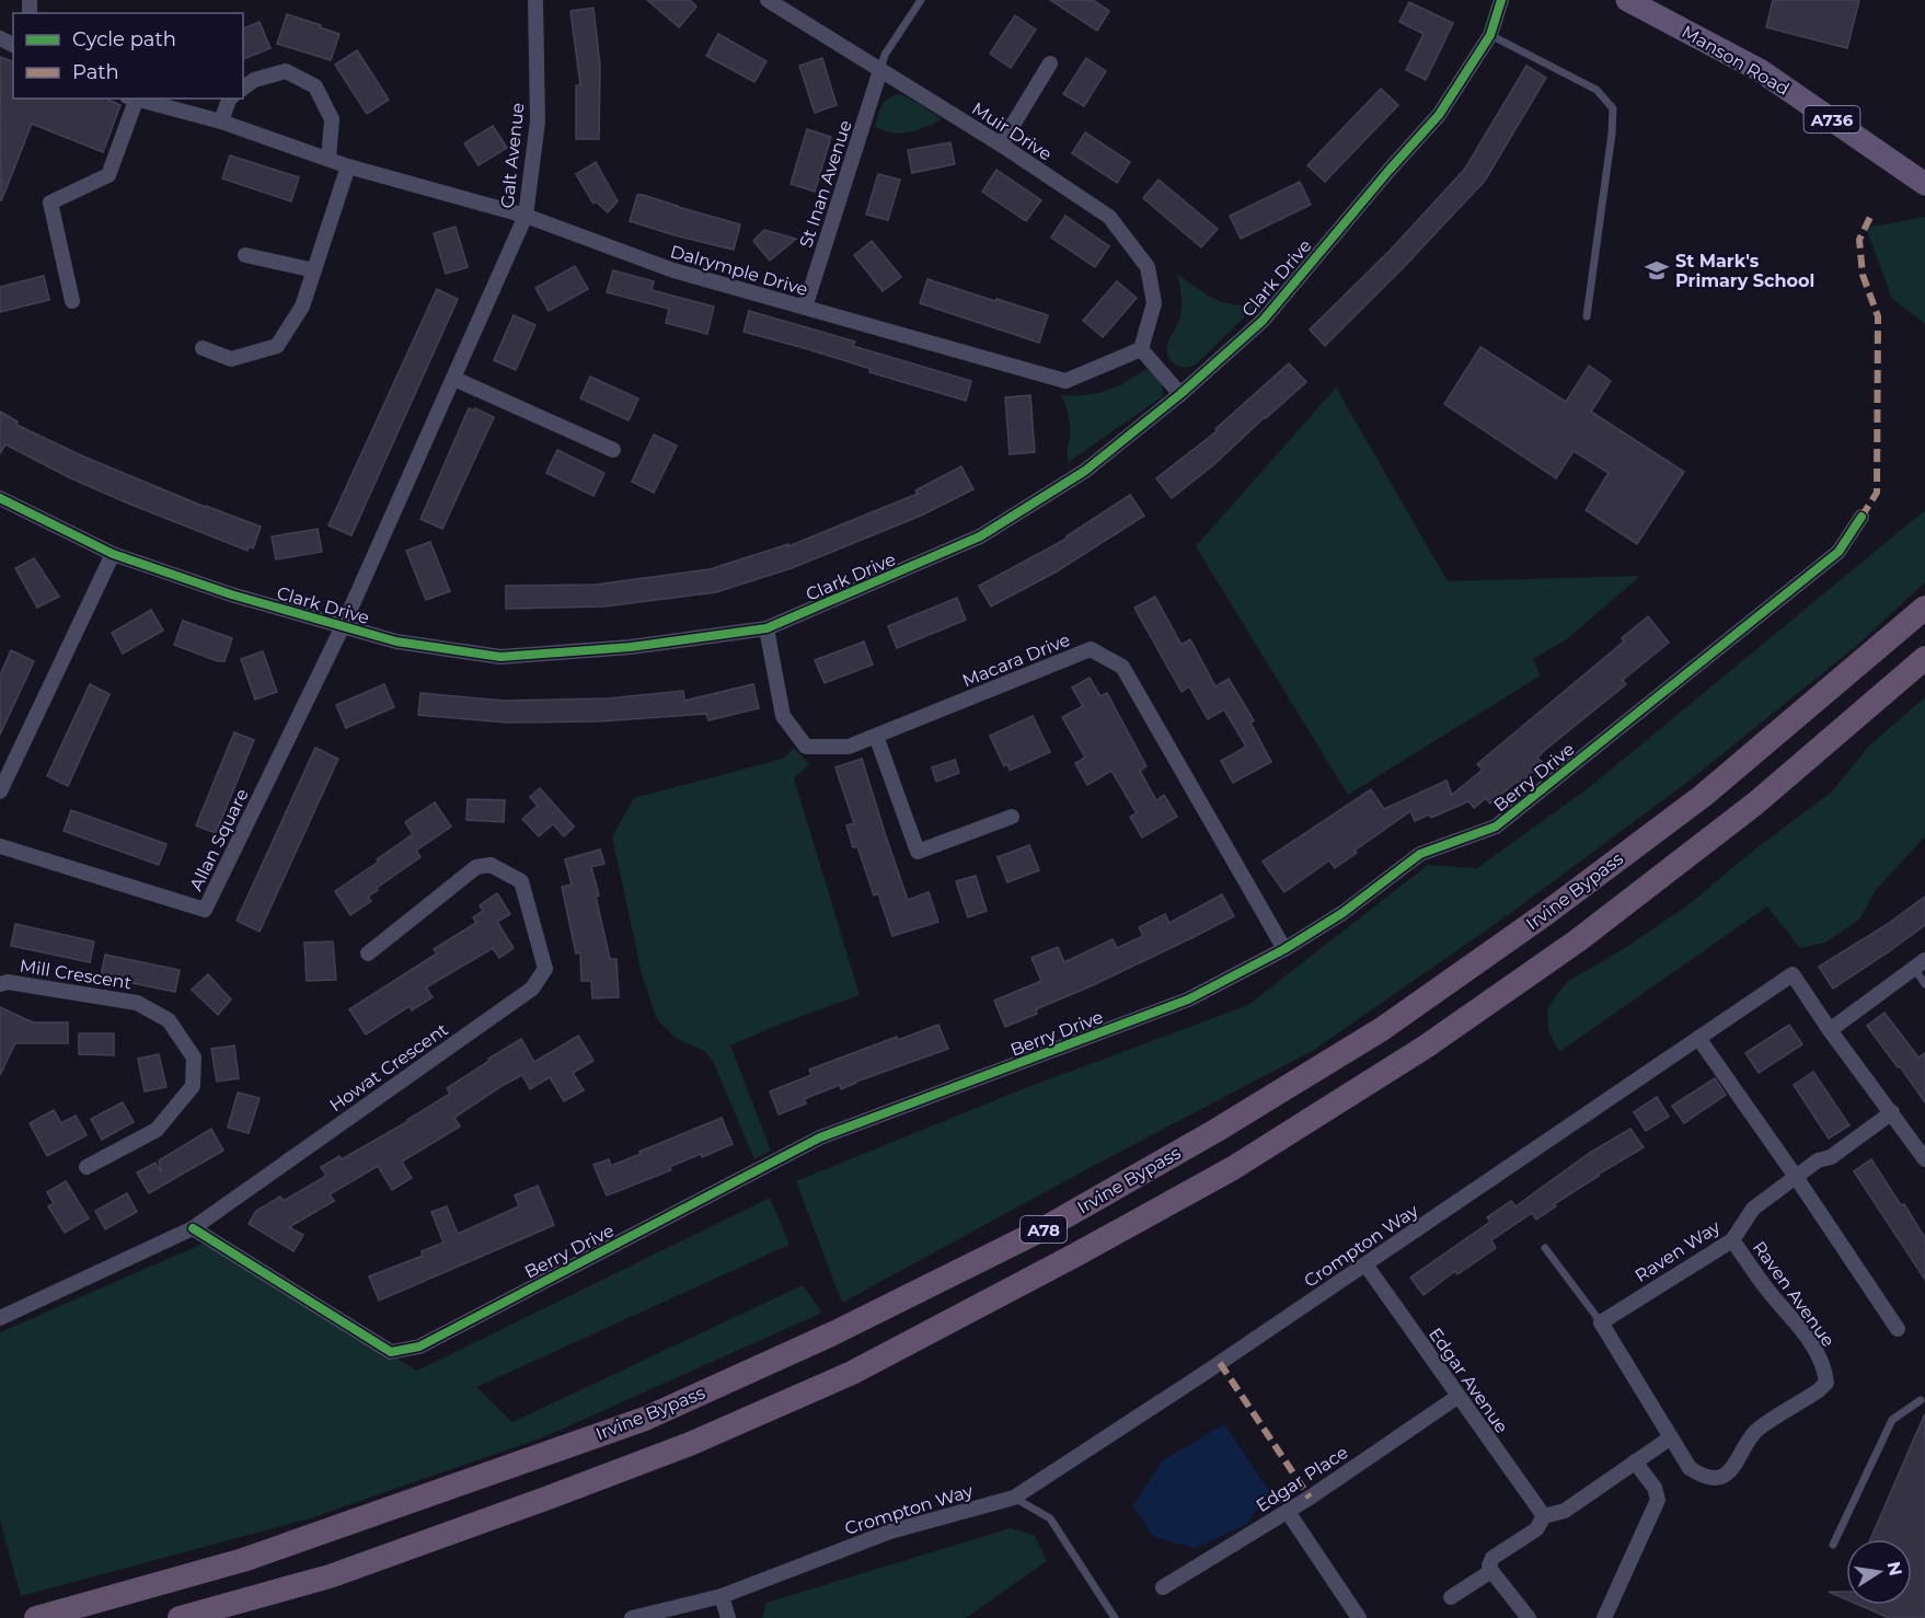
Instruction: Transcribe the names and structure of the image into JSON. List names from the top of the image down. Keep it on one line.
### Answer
{"streets":{"highway":["Irvine Bypass","A78"],"main road":["Manson Road","A736"],"street":["Muir Drive","Galt Avenue","St Inan Avenue","Dalrymple Drive","Clark Drive","Macara Drive","Berry Drive","Allan Square","Mill Crescent","Howat Crescent","Crompton Way","Raven Way","Raven Avenue","Edgar Avenue","Edgar Place"]},"crossings":[["Muir Drive","St Inan Avenue"],["Muir Drive","Dalrymple Drive"],["Galt Avenue","Dalrymple Drive"],["Galt Avenue","Clark Drive"],["Galt Avenue","Allan Square"],["St Inan Avenue","Dalrymple Drive"],["Clark Drive","Macara Drive"],["Clark Drive","Allan Square"],["Macara Drive","Berry Drive"],["Berry Drive","Howat Crescent"],["Crompton Way","Raven Way"],["Crompton Way","Edgar Avenue"],["Raven Way","Raven Avenue"],["Edgar Avenue","Edgar Place"]],"places":{"school or university":["St Mark's Primary School"]},"legend":["Cycle path","Path"],"north":"right"}
